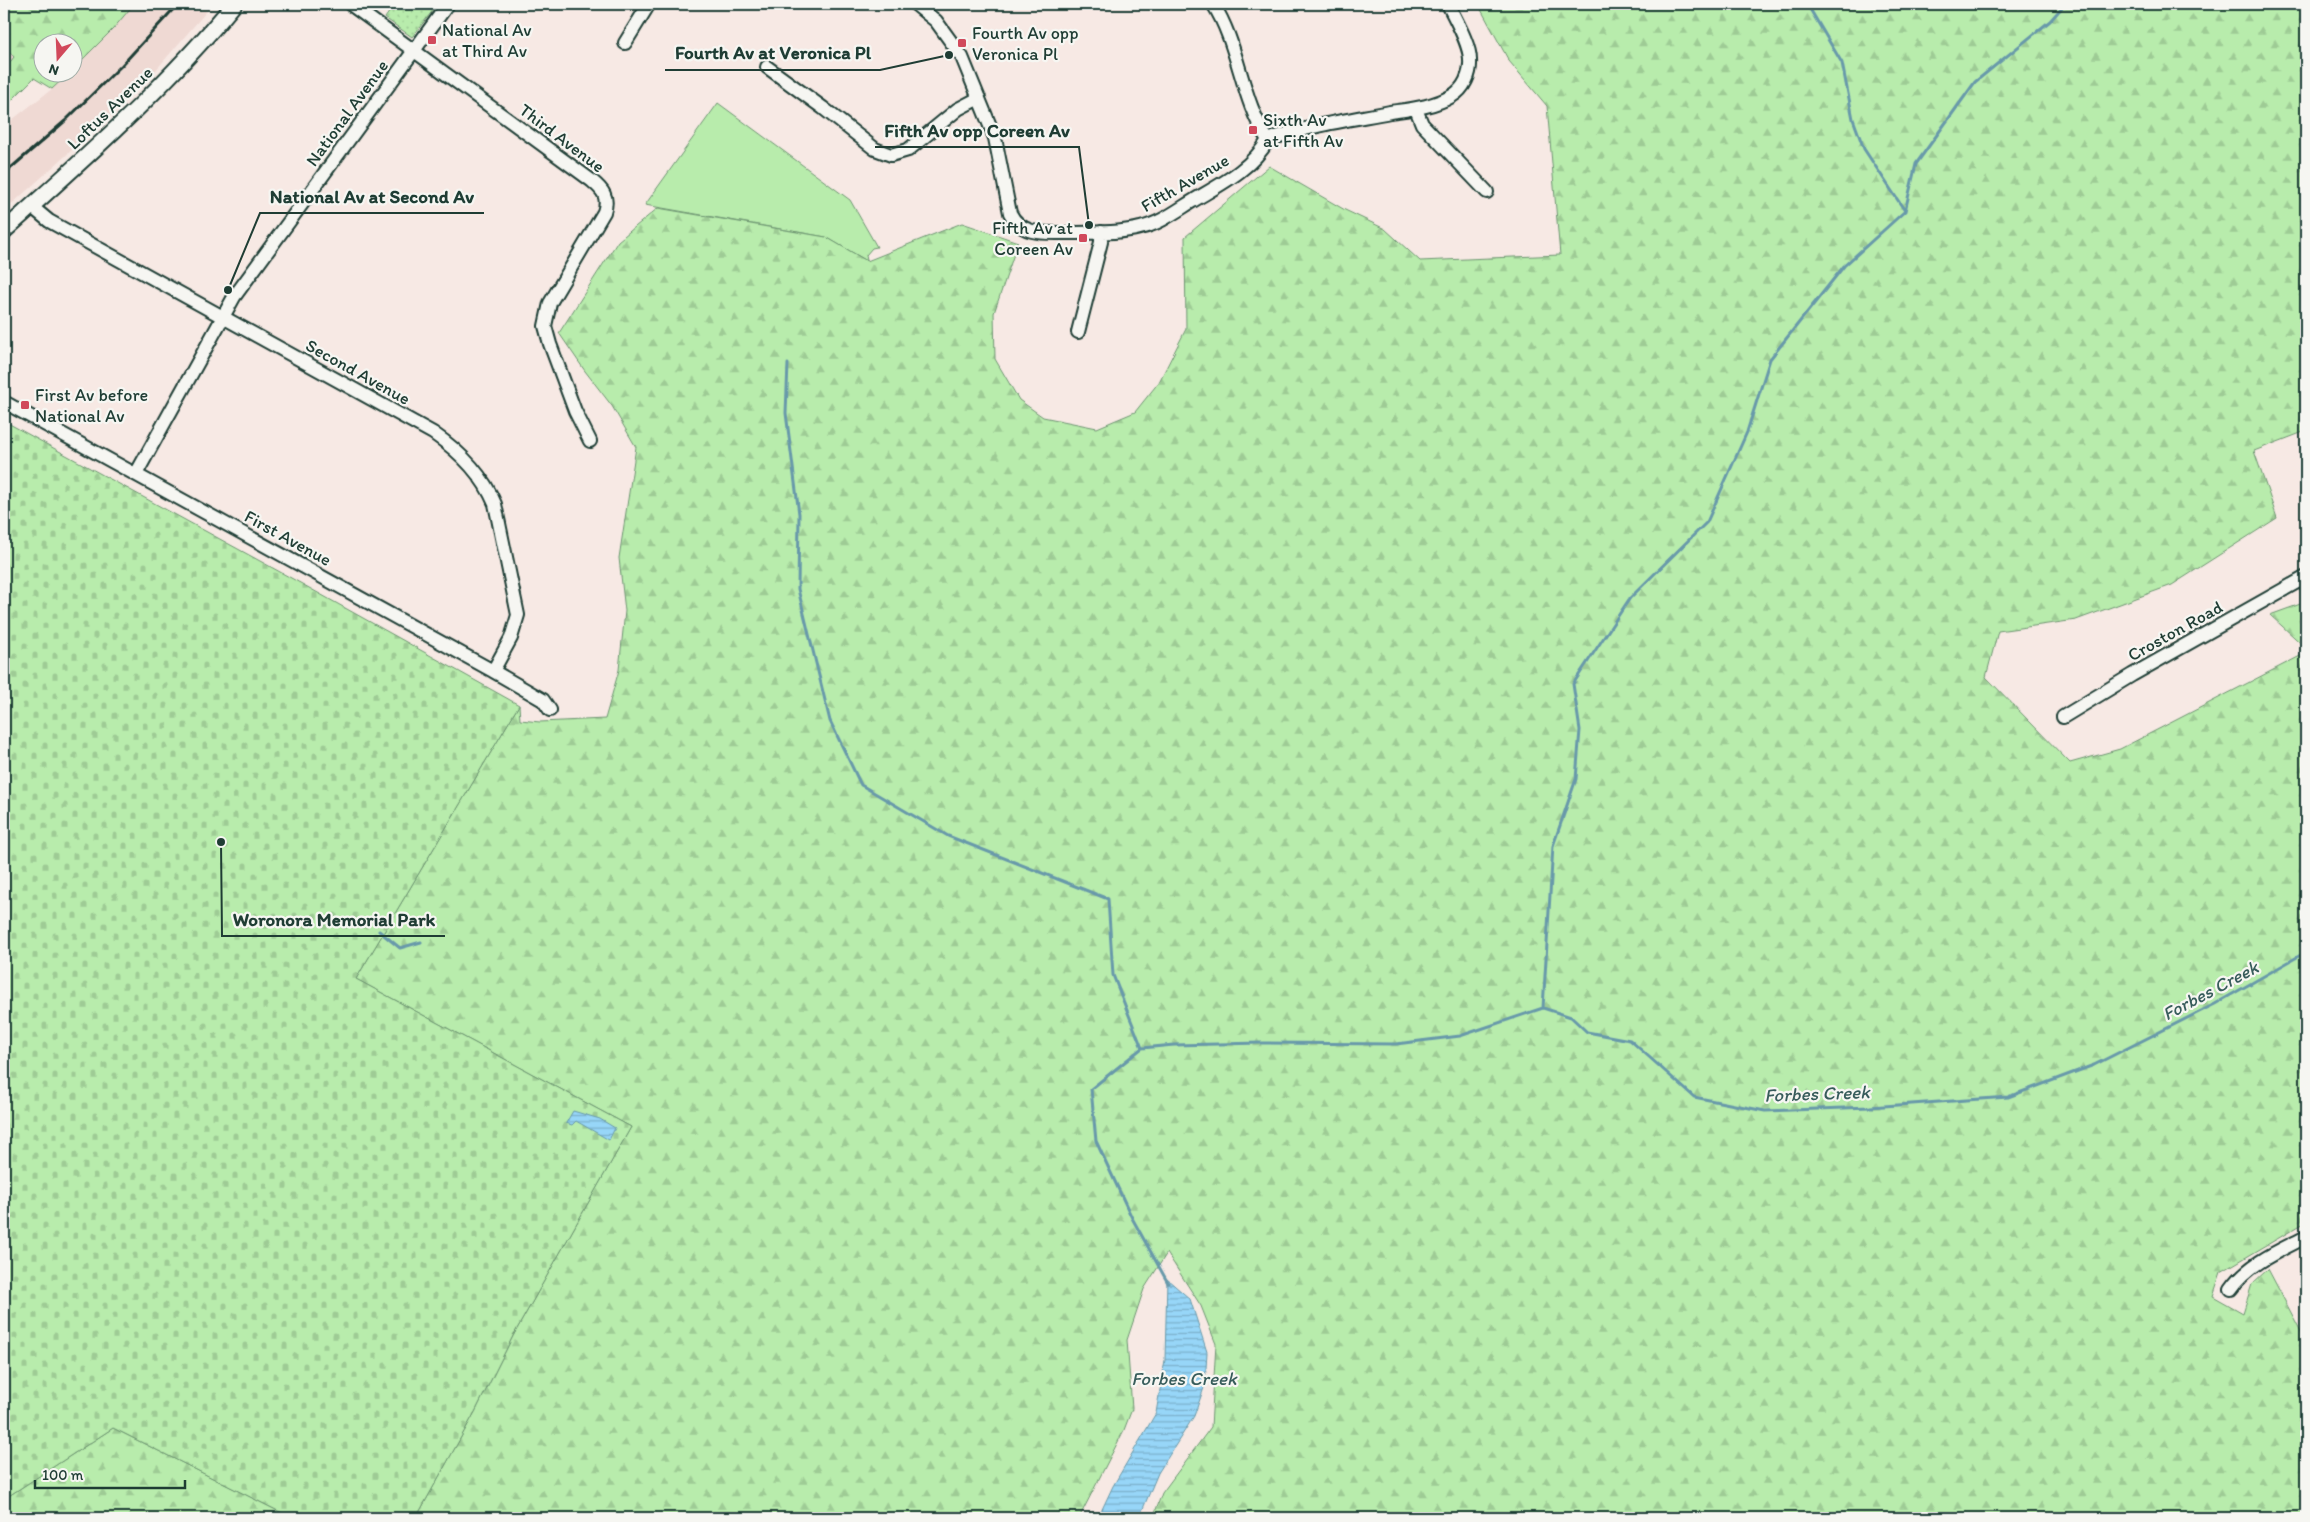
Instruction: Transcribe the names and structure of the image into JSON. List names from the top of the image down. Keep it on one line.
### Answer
{"streets":{"street":["Loftus Avenue","National Avenue","Third Avenue","Fifth Avenue","Second Avenue","First Avenue","Croston Road"]},"crossings":[["Loftus Avenue","Second Avenue"],["National Avenue","Third Avenue"],["National Avenue","Second Avenue"],["National Avenue","First Avenue"],["Second Avenue","First Avenue"]],"water":["Forbes Creek"],"places":{"transit":["National Av at Third Av","Fourth Av opp Veronica Pl","Sixth Av at Fifth Av","Fifth Av at Coreen Av","First Av before National Av"],"other":["Fourth Av at Veronica Pl","Fifth Av opp Coreen Av","National Av at Second Av","Woronora Memorial Park"]},"scale_bar":"100 m","north":"bottom"}
